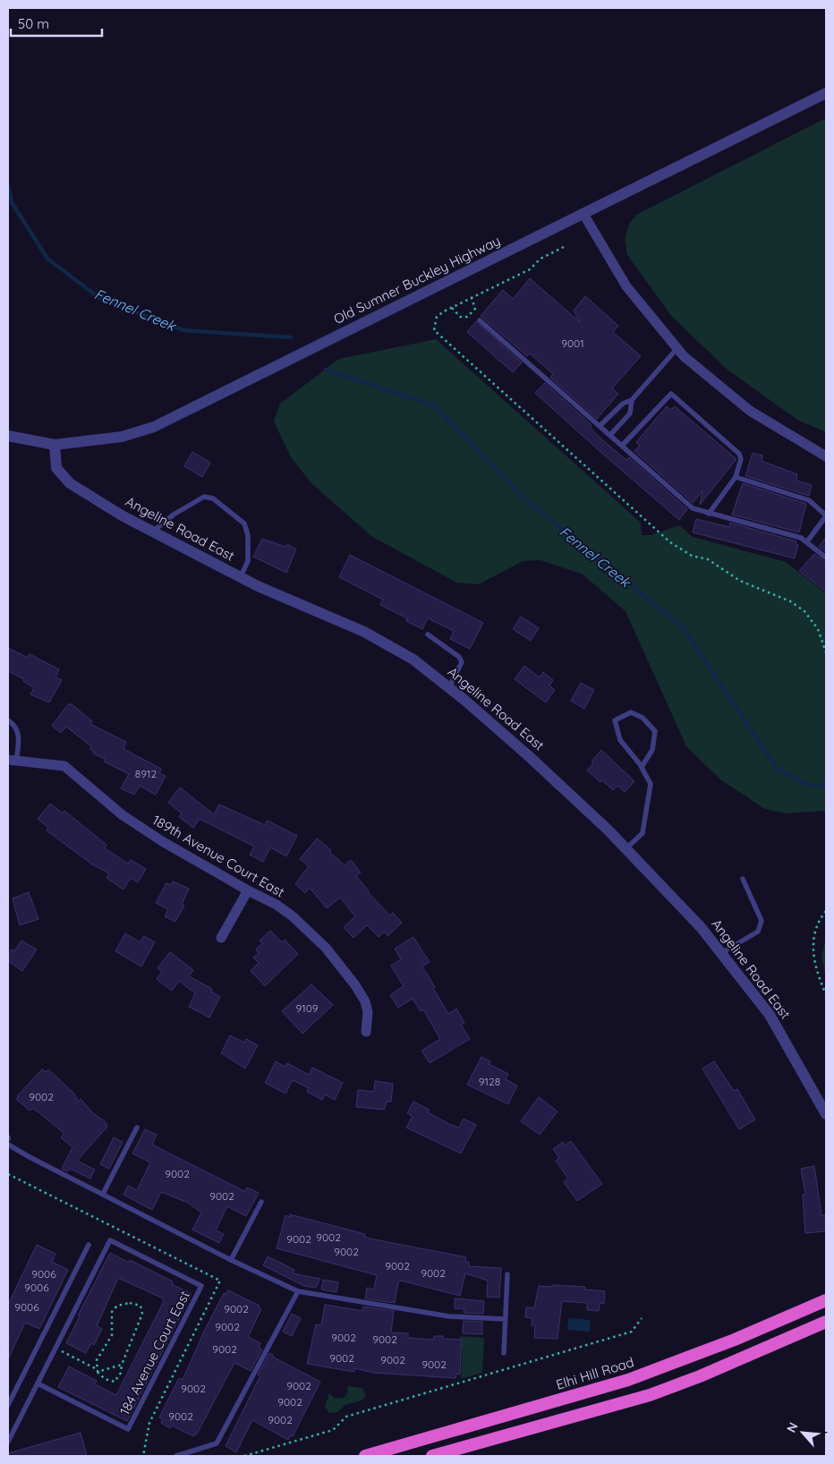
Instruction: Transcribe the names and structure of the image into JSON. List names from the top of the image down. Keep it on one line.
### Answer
{"streets":{"highway":["Elhi Hill Road"],"street":["Old Sumner Buckley Highway","Angeline Road East","189th Avenue Court East"],"lane":["184 Avenue Court East"]},"crossings":[["Old Sumner Buckley Highway","Angeline Road East"]],"water":["Fennel Creek"],"house_numbers":["9001","8912","9109","9128","9002","9002","9002","9002","9002","9002","9002","9002","9006","9006","9006","9002","9002","9002","9002","9002","9002","9002","9002","9002","9002","9002","9002","9002"],"scale_bar":"50 m","north":"top left"}
